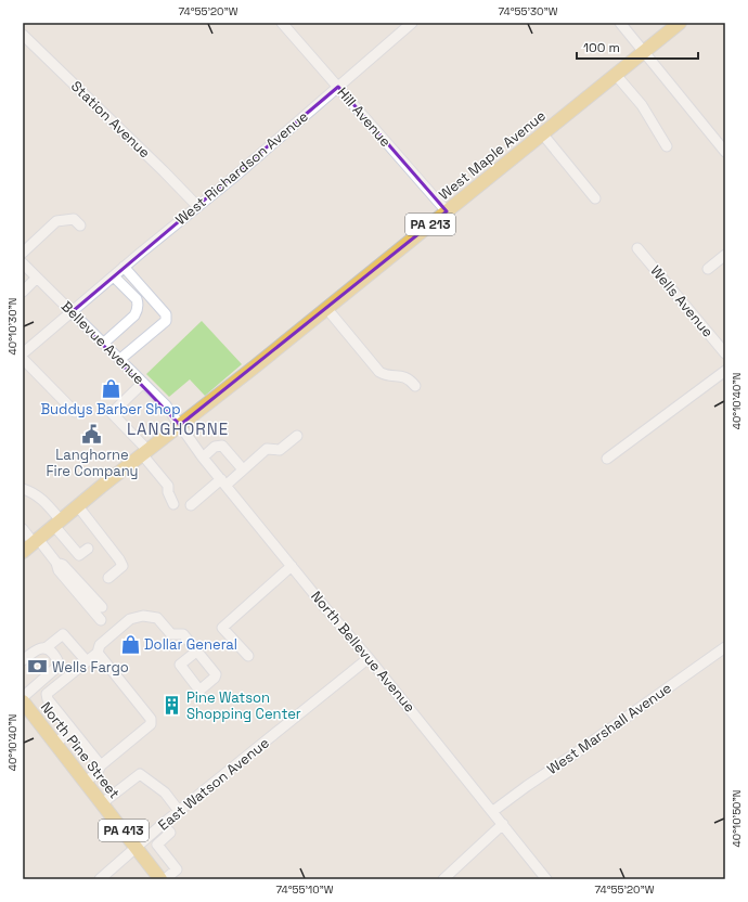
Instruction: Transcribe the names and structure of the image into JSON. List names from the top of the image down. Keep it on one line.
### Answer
{"streets":{"main road":["West Maple Avenue","PA 213","North Pine Street","PA 413"],"street":["Hill Avenue","Station Avenue","West Richardson Avenue","Wells Avenue","Bellevue Avenue","North Bellevue Avenue","West Marshall Avenue","East Watson Avenue"]},"crossings":[["Hill Avenue","West Maple Avenue"],["Hill Avenue","West Richardson Avenue"],["Station Avenue","West Richardson Avenue"],["West Maple Avenue","PA 213"],["West Maple Avenue","Bellevue Avenue"],["West Maple Avenue","North Bellevue Avenue"],["West Richardson Avenue","Bellevue Avenue"],["PA 213","Bellevue Avenue"],["PA 213","North Bellevue Avenue"],["Bellevue Avenue","North Bellevue Avenue"],["North Bellevue Avenue","West Marshall Avenue"],["North Bellevue Avenue","East Watson Avenue"],["North Pine Street","East Watson Avenue"]],"districts":["LANGHORNE"],"places":{"shop":["Buddys Barber Shop","Dollar General"],"public building":["Langhorne Fire Company"],"bank":["Wells Fargo"],"building":["Pine Watson Shopping Center"]},"scale_bar":"100 m","coordinates":["74°55'20\"W","74°55'30\"W","40°10'30\"N","40°10'40\"N","40°10'50\"N","74°55'10\"W"]}
